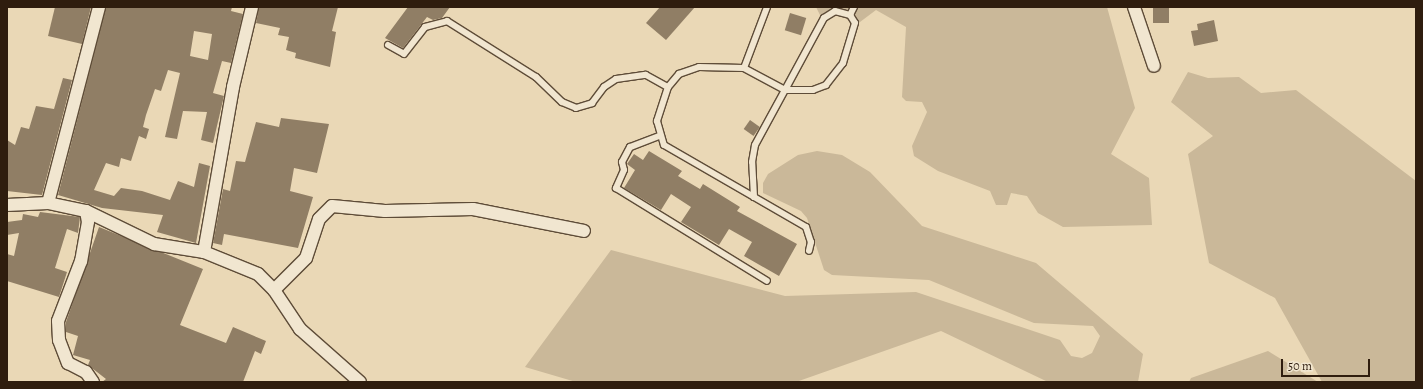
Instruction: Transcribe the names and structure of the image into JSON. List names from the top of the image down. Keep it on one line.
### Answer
{"scale_bar":"50 m"}
